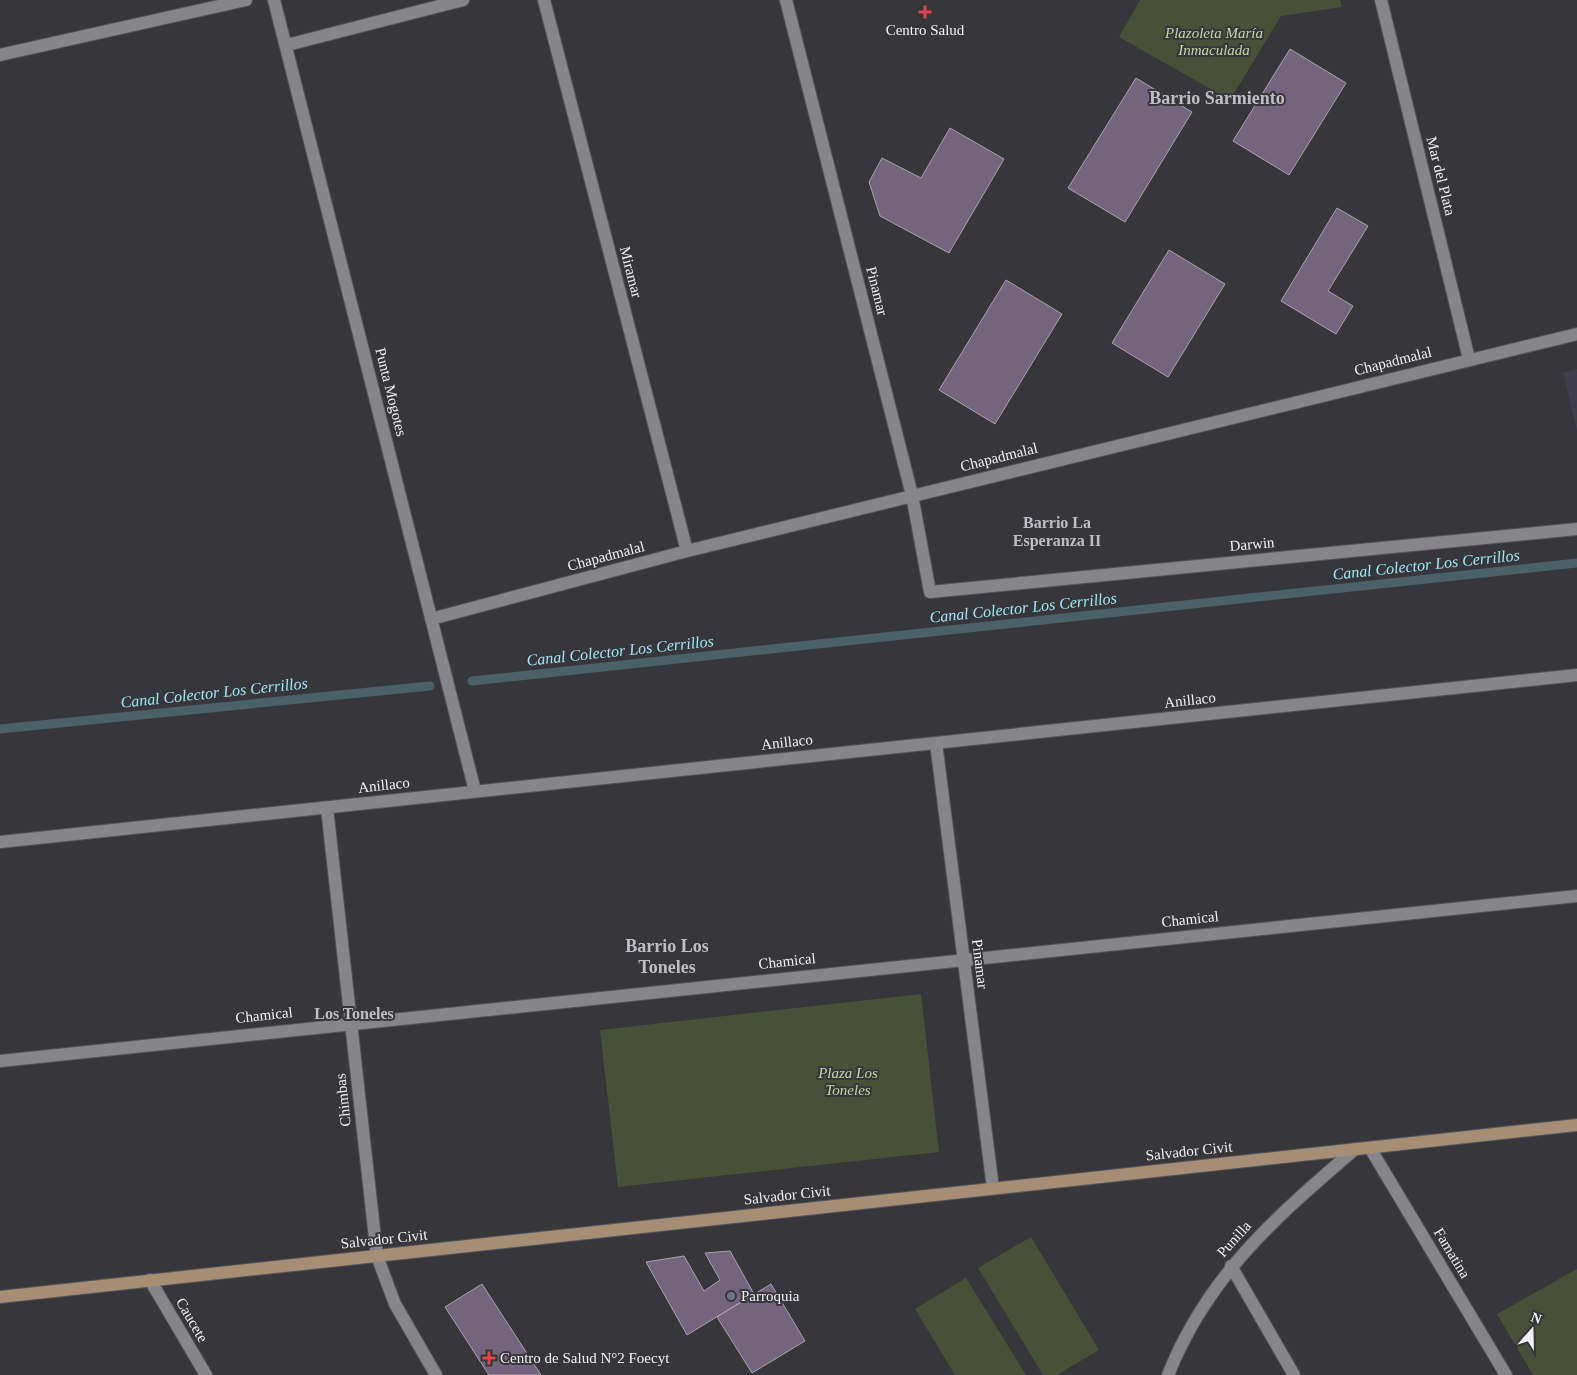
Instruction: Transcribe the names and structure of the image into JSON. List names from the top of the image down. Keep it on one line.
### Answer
{"streets":{"street":["Mar del Plata","Miramar","Pinamar","Chapadmalal","Punta Mogotes","Darwin","Anillaco","Chamical","Chimbas","Salvador Civit","Punilla","Famatina","Caucete"]},"crossings":[["Mar del Plata","Chapadmalal"],["Miramar","Chapadmalal"],["Pinamar","Chapadmalal"],["Pinamar","Darwin"],["Pinamar","Anillaco"],["Pinamar","Chamical"],["Pinamar","Salvador Civit"],["Chapadmalal","Punta Mogotes"],["Punta Mogotes","Anillaco"],["Anillaco","Chimbas"],["Chamical","Chimbas"],["Chimbas","Salvador Civit"],["Salvador Civit","Punilla"],["Salvador Civit","Famatina"],["Salvador Civit","Caucete"]],"districts":["Barrio Sarmiento","Barrio La Esperanza II","Barrio Los Toneles","Los Toneles"],"water":["Canal Colector Los Cerrillos"],"parks":["Plazoleta María Inmaculada","Plaza Los Toneles"],"places":{"health":["Centro Salud","Centro de Salud N°2 Foecyt"],"other":["Parroquia"]},"north":"top"}
